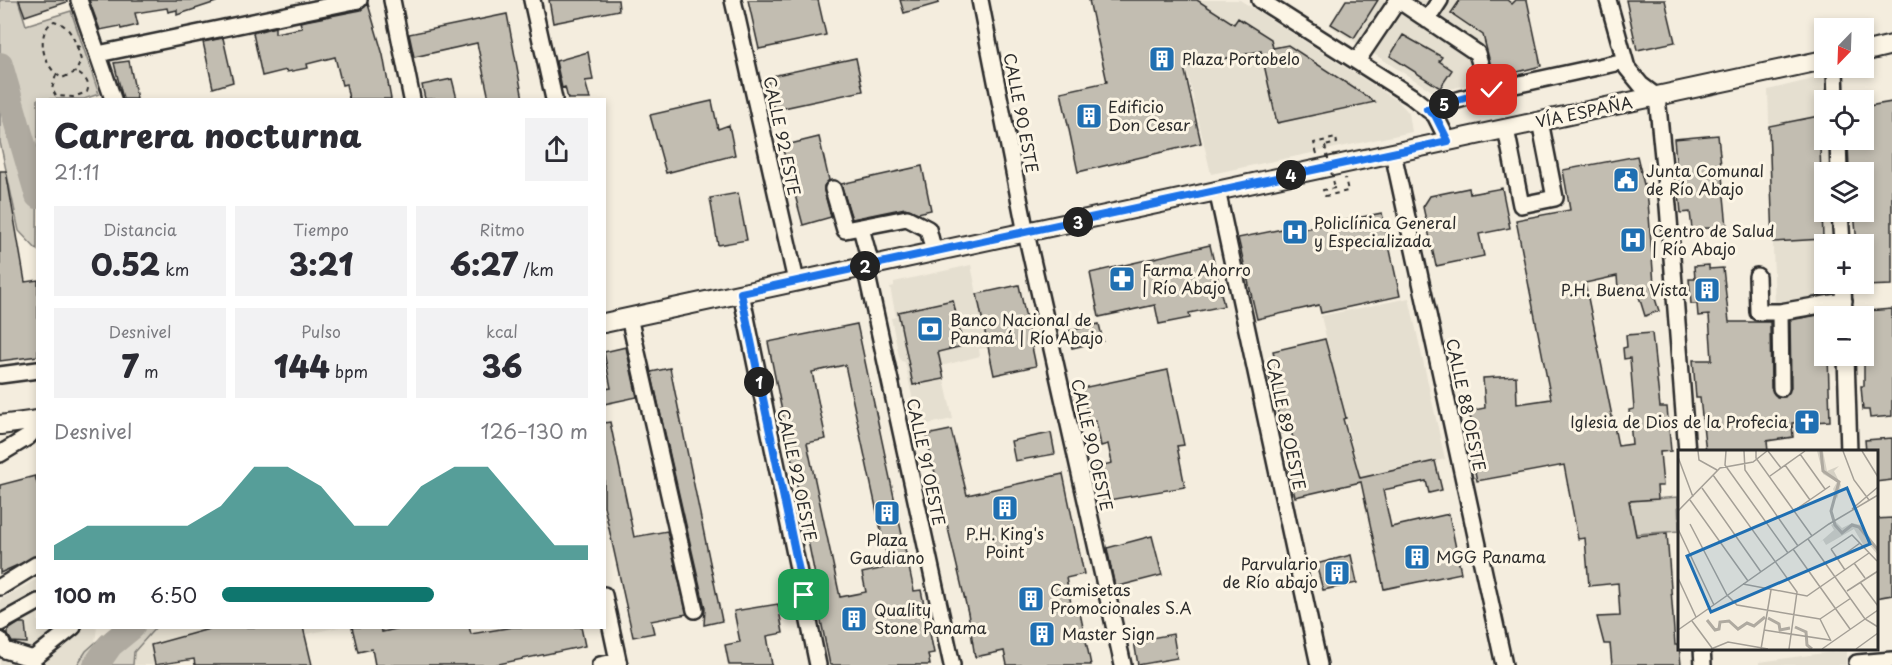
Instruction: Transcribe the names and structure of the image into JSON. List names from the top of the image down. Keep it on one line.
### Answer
{"streets":{"main road":["VÍA ESPAÑA"],"street":["CALLE 90 ESTE","CALLE 92 ESTE","CALLE 88 OESTE","CALLE 89 OESTE","CALLE 90 OESTE","CALLE 91 OESTE","CALLE 92 OESTE"]},"crossings":[["VÍA ESPAÑA","CALLE 90 ESTE"],["VÍA ESPAÑA","CALLE 92 ESTE"],["VÍA ESPAÑA","CALLE 88 OESTE"],["VÍA ESPAÑA","CALLE 89 OESTE"],["VÍA ESPAÑA","CALLE 90 OESTE"],["VÍA ESPAÑA","CALLE 91 OESTE"],["VÍA ESPAÑA","CALLE 92 OESTE"],["CALLE 90 ESTE","CALLE 90 OESTE"]],"places":{"building":["Plaza Portobelo","Edificio Don Cesar","P.H. Buena Vista","P.H. King's Point","Plaza Gaudiano","MGG Panama","Parvulario de Río abajo","Camisetas Promocionales S.A","Quality Stone Panama","Master Sign"],"public building":["Junta Comunal de Río Abajo"],"hospital":["Policlínica General y Especializada","Centro de Salud | Río Abajo"],"pharmacy":["Farma Ahorro | Río Abajo"],"bank":["Banco Nacional de Panamá | Río Abajo"],"church":["Iglesia de Dios de la Profecia"]},"north":"bottom left","page":{"map_buttons":["+","−"],"pins":["5","4","3","2","1"],"heading":["Carrera nocturna","21:11"],"stats":[["Distancia","0.52 km"],["Tiempo","3:21"],["Ritmo","6:27 /km"],["Desnivel","7 m"],["Pulso","144 bpm"],["kcal","36"]],"chart":["Desnivel","126–130 m"],"list":[{"name":"100 m","note":"6:50"}]}}
